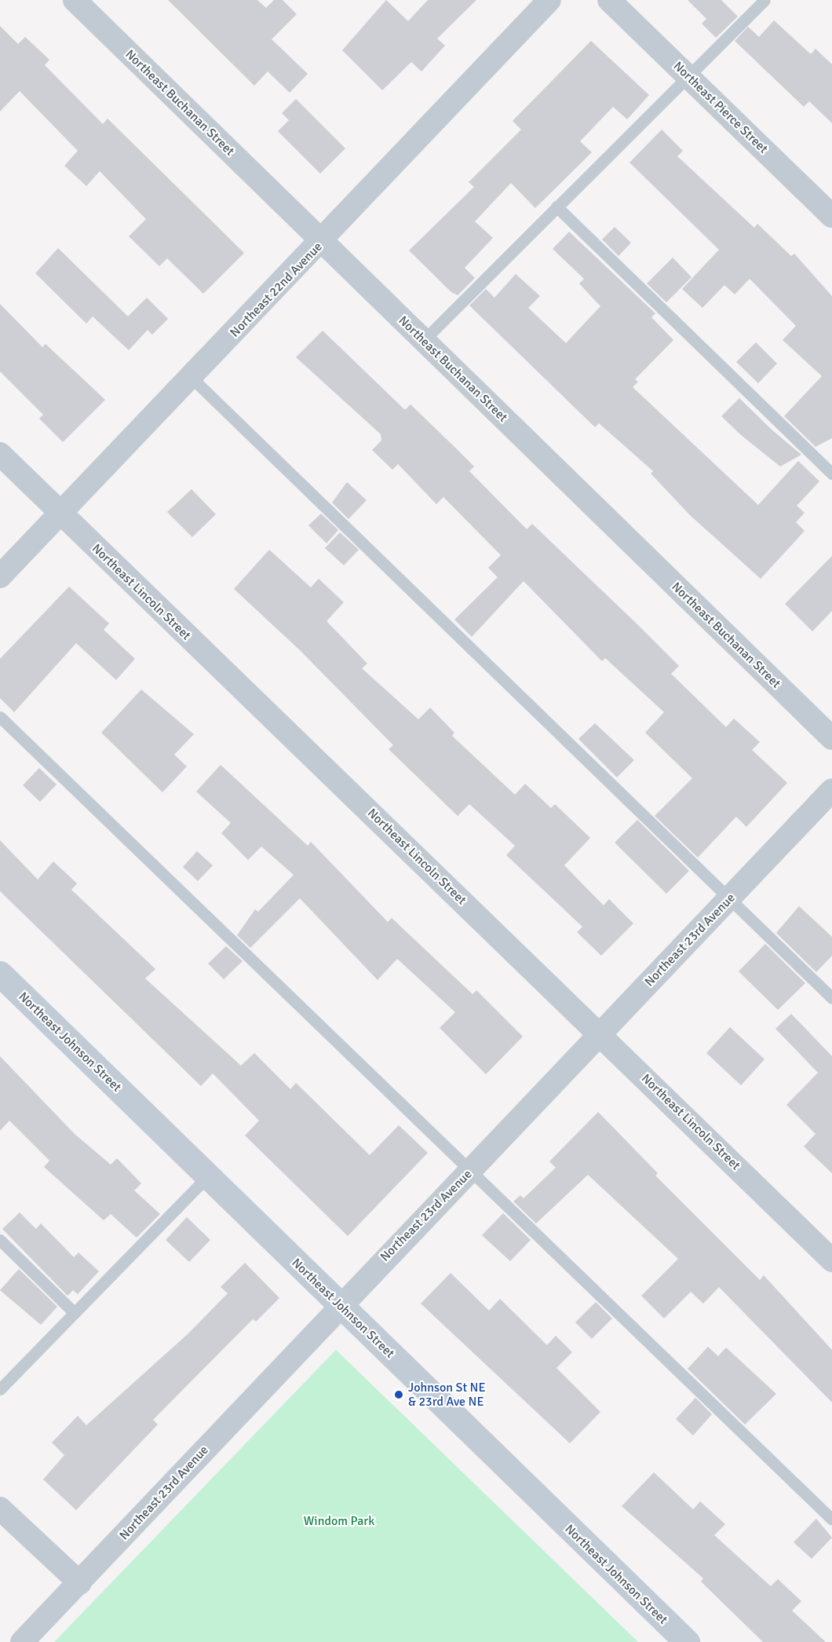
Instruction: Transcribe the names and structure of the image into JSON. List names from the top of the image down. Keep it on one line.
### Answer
{"streets":{"main road":["Northeast Johnson Street"],"street":["Northeast Buchanan Street","Northeast Pierce Street","Northeast 22nd Avenue","Northeast Lincoln Street","Northeast 23rd Avenue"]},"crossings":[["Northeast Buchanan Street","Northeast 22nd Avenue"],["Northeast 22nd Avenue","Northeast Lincoln Street"],["Northeast Lincoln Street","Northeast 23rd Avenue"],["Northeast 23rd Avenue","Northeast Johnson Street"]],"parks":["Windom Park"],"places":["Johnson St NE & 23rd Ave NE"]}
